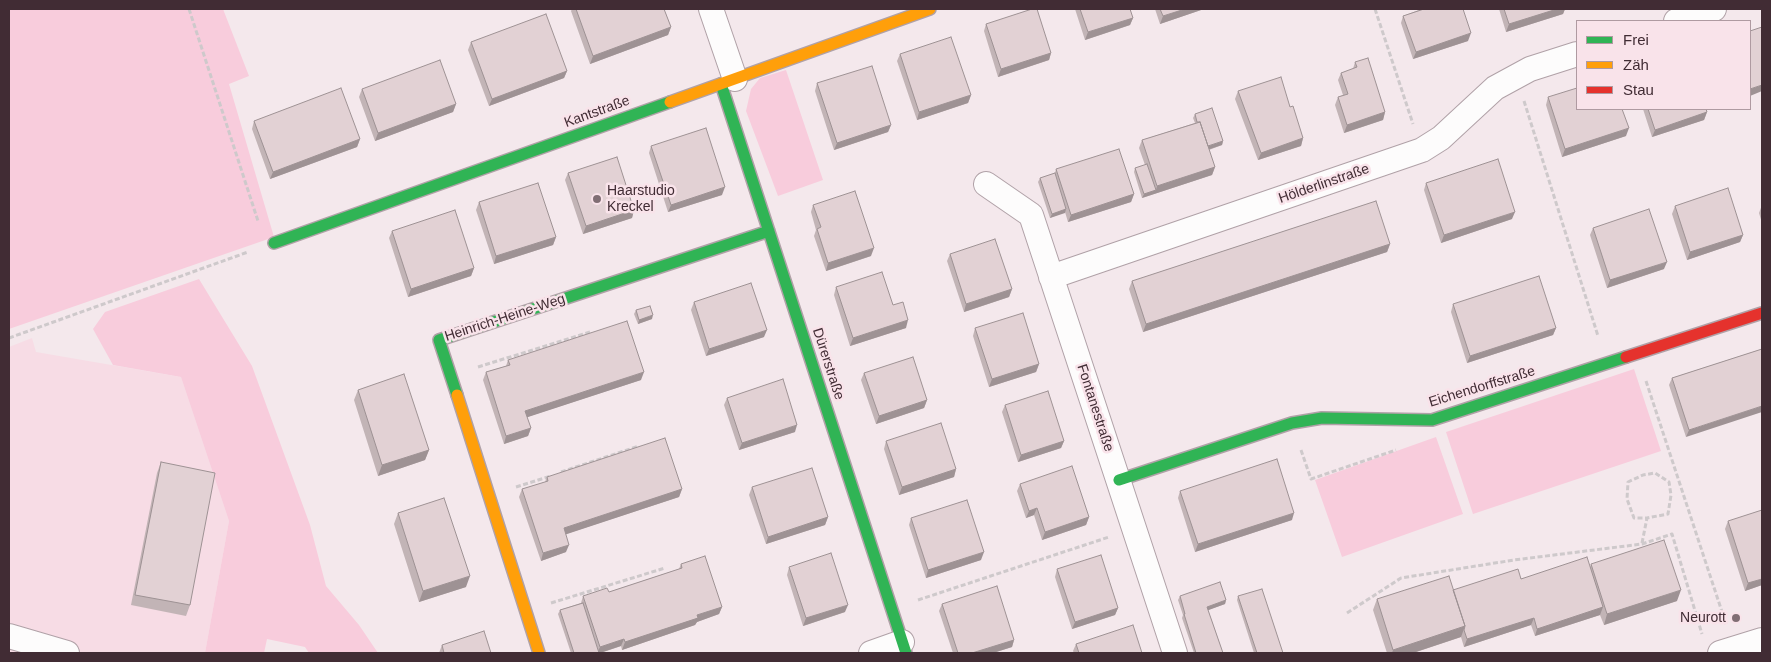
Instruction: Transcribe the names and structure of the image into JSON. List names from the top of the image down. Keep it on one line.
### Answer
{"streets":{"street":["Kantstraße","Hölderlinstraße","Heinrich-Heine-Weg","Dürerstraße","Eichendorffstraße","Fontanestraße"]},"crossings":[["Kantstraße","Dürerstraße"],["Hölderlinstraße","Fontanestraße"],["Heinrich-Heine-Weg","Dürerstraße"],["Eichendorffstraße","Fontanestraße"]],"places":["Haarstudio Kreckel","Neurott"],"legend":["Frei","Zäh","Stau"]}
